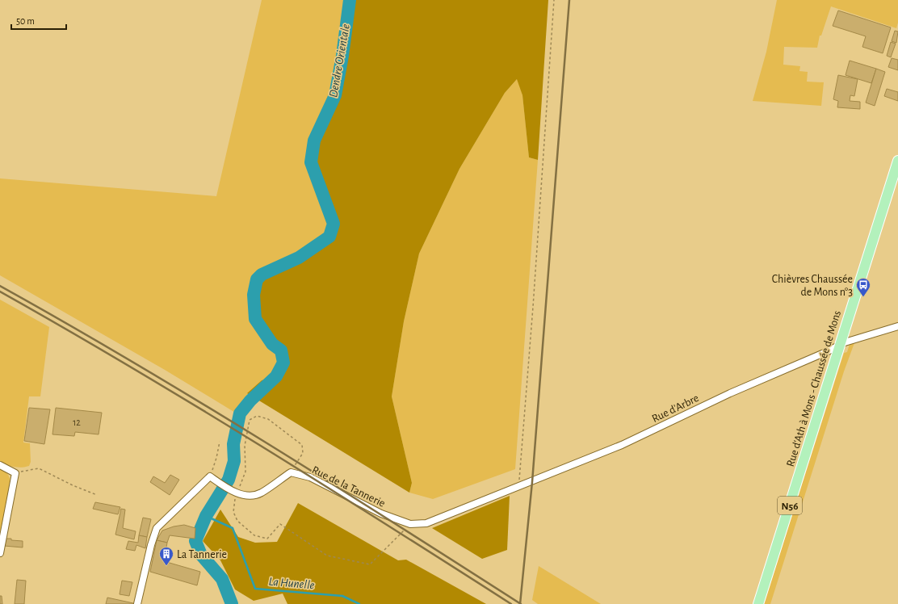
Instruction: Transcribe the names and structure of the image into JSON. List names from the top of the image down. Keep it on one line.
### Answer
{"streets":{"main road":["Rue d'Ath à Mons - Chaussée de Mons","N56"],"street":["Rue d'Arbre","Rue de la Tannerie"]},"crossings":[["Rue d'Ath à Mons - Chaussée de Mons","Rue d'Arbre"],["Rue d'Arbre","Rue de la Tannerie"]],"water":["Dendre Orientale","La Hunelle"],"places":{"bus stop":["Chièvres Chaussée de Mons n°3"],"building":["La Tannerie"]},"house_numbers":["12"],"scale_bar":"50 m"}
